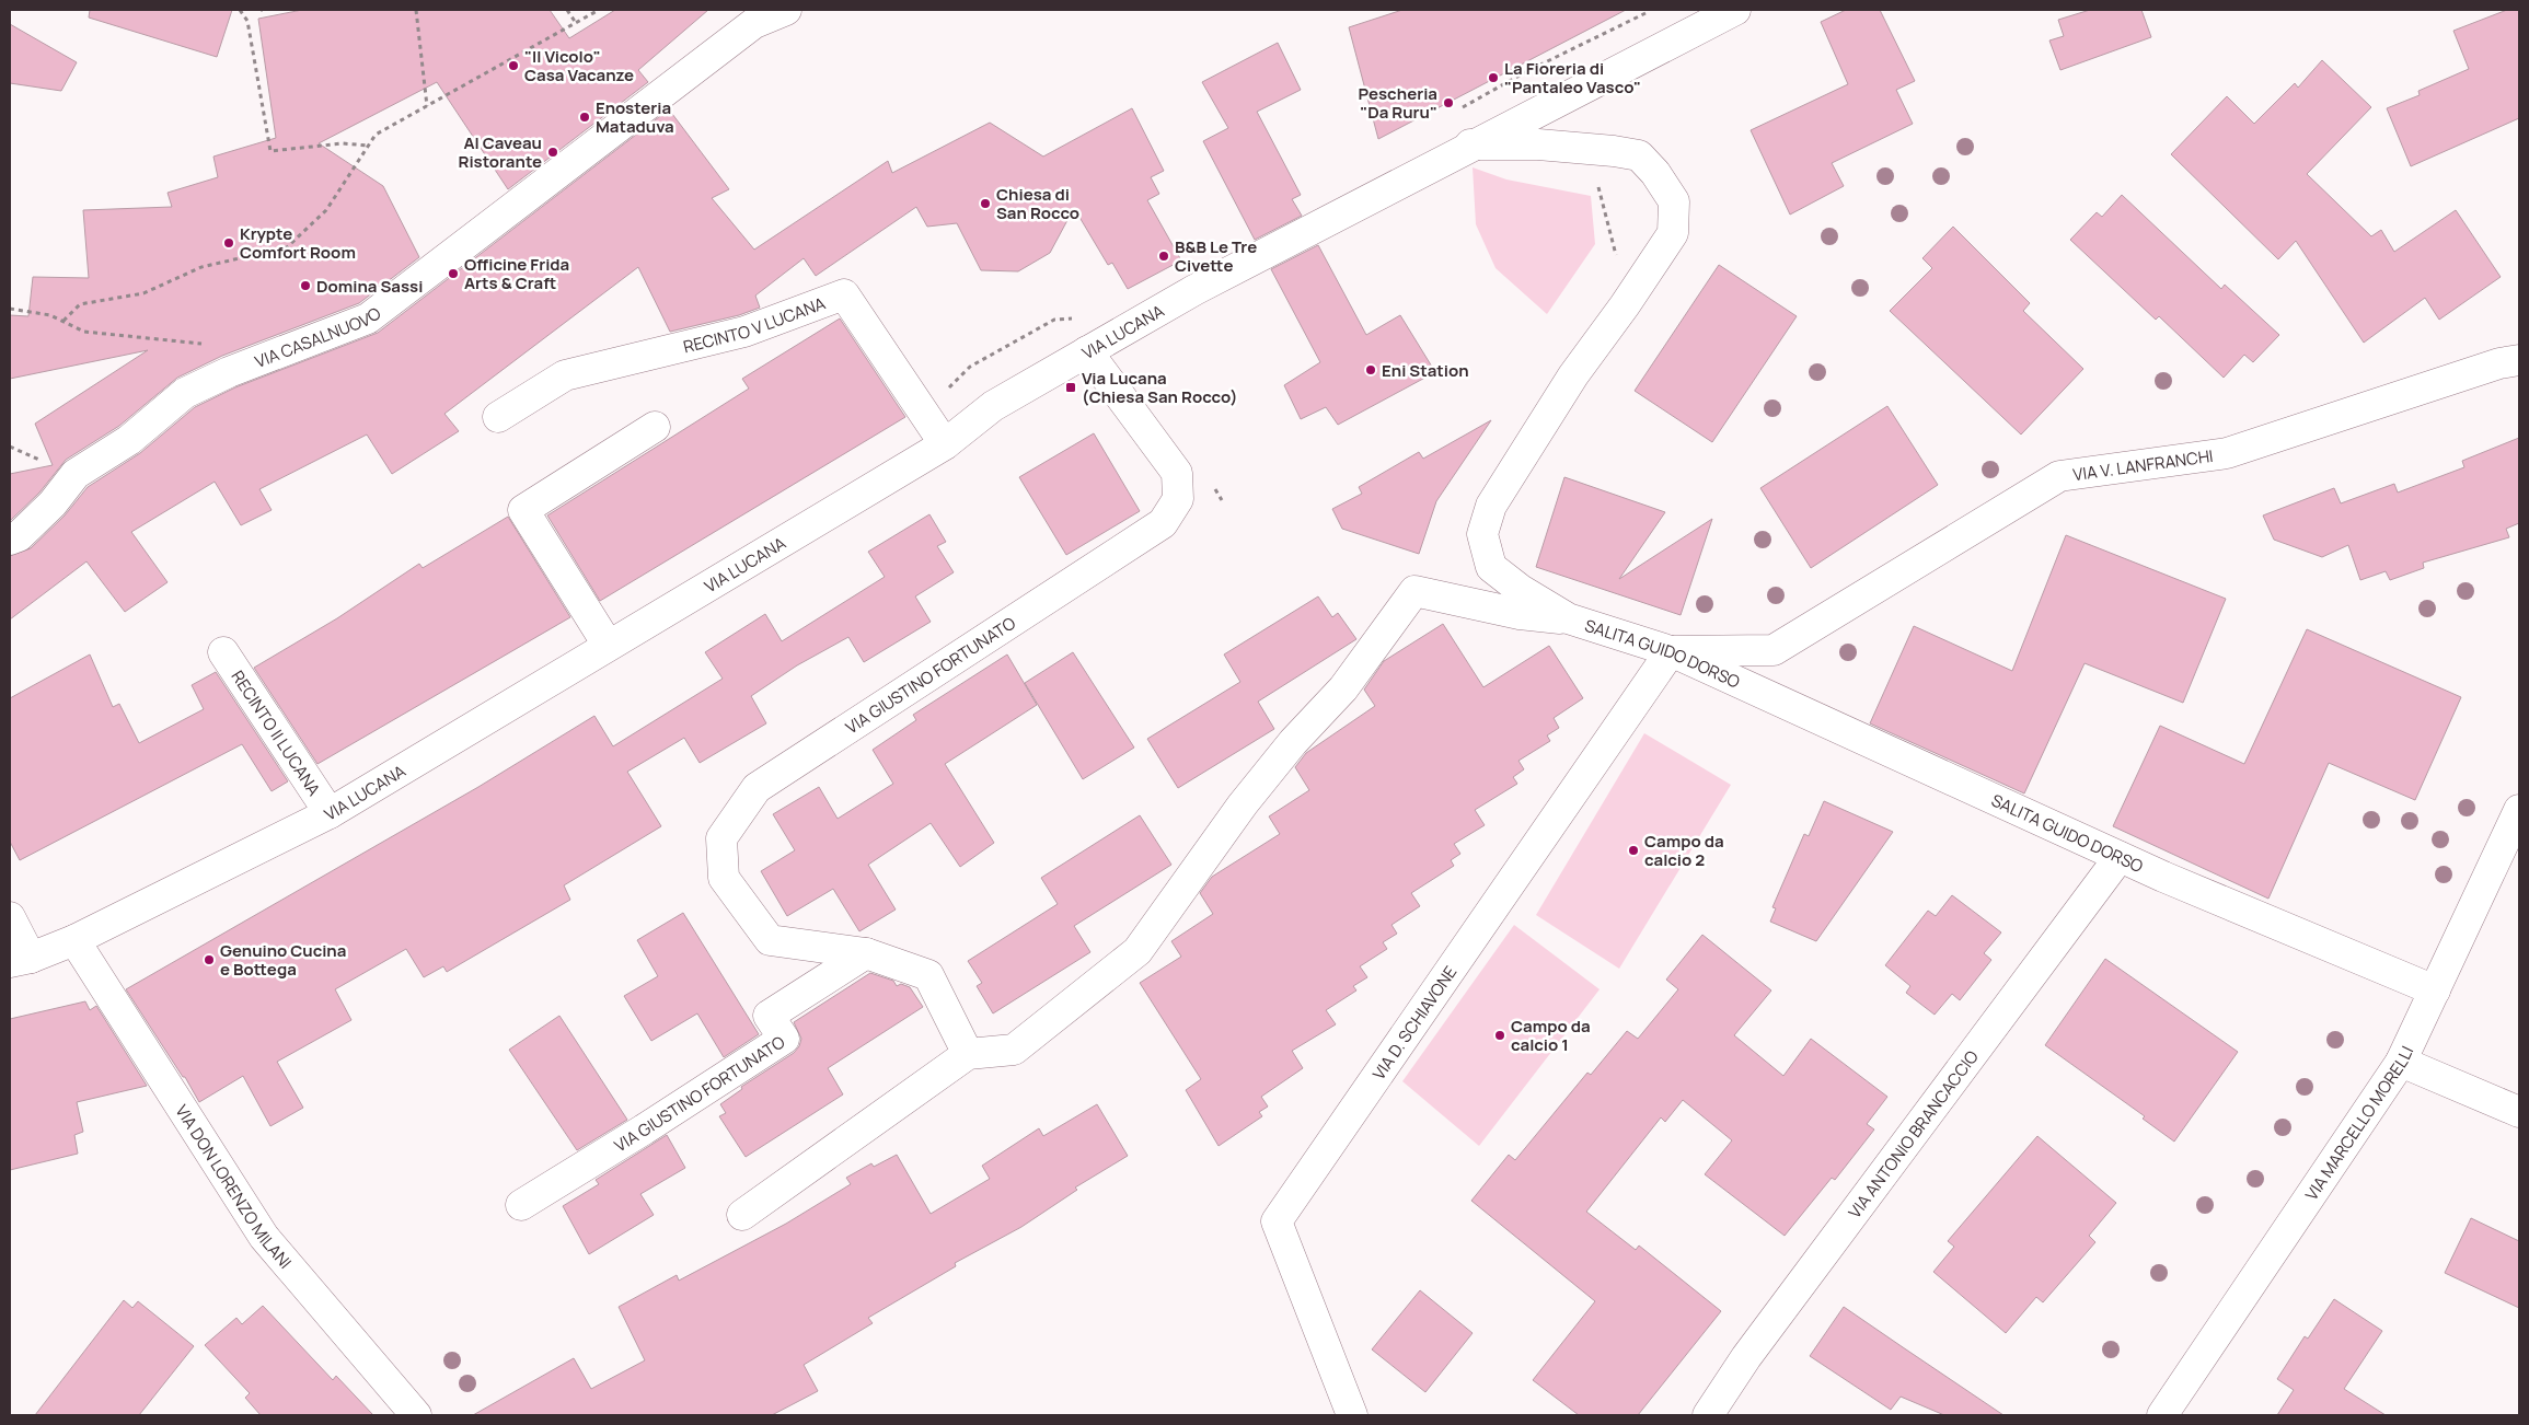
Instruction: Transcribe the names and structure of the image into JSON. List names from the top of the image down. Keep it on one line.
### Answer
{"streets":{"street":["RECINTO V LUCANA","VIA LUCANA","VIA CASALNUOVO","VIA V. LANFRANCHI","SALITA GUIDO DORSO","VIA GIUSTINO FORTUNATO","RECINTO II LUCANA","VIA D. SCHIAVONE","VIA MARCELLO MORELLI","VIA ANTONIO BRANCACCIO","VIA DON LORENZO MILANI"]},"crossings":[["RECINTO V LUCANA","VIA LUCANA"],["VIA LUCANA","SALITA GUIDO DORSO"],["VIA LUCANA","VIA GIUSTINO FORTUNATO"],["VIA LUCANA","RECINTO II LUCANA"],["VIA LUCANA","VIA DON LORENZO MILANI"],["VIA V. LANFRANCHI","SALITA GUIDO DORSO"],["VIA V. LANFRANCHI","VIA D. SCHIAVONE"],["SALITA GUIDO DORSO","VIA D. SCHIAVONE"],["SALITA GUIDO DORSO","VIA MARCELLO MORELLI"],["SALITA GUIDO DORSO","VIA ANTONIO BRANCACCIO"]],"places":{"other":["\"Il Vicolo\" Casa Vacanze","La Fioreria di \"Pantaleo Vasco\"","Pescheria \"Da Ruru\"","Enosteria Mataduva","Al Caveau Ristorante","Chiesa di San Rocco","Krypte Comfort Room","B&B Le Tre Civette","Officine Frida Arts & Craft","Domina Sassi","Eni Station","Campo da calcio 2","Genuino Cucina e Bottega","Campo da calcio 1"],"transit":["Via Lucana (Chiesa San Rocco)"]}}
